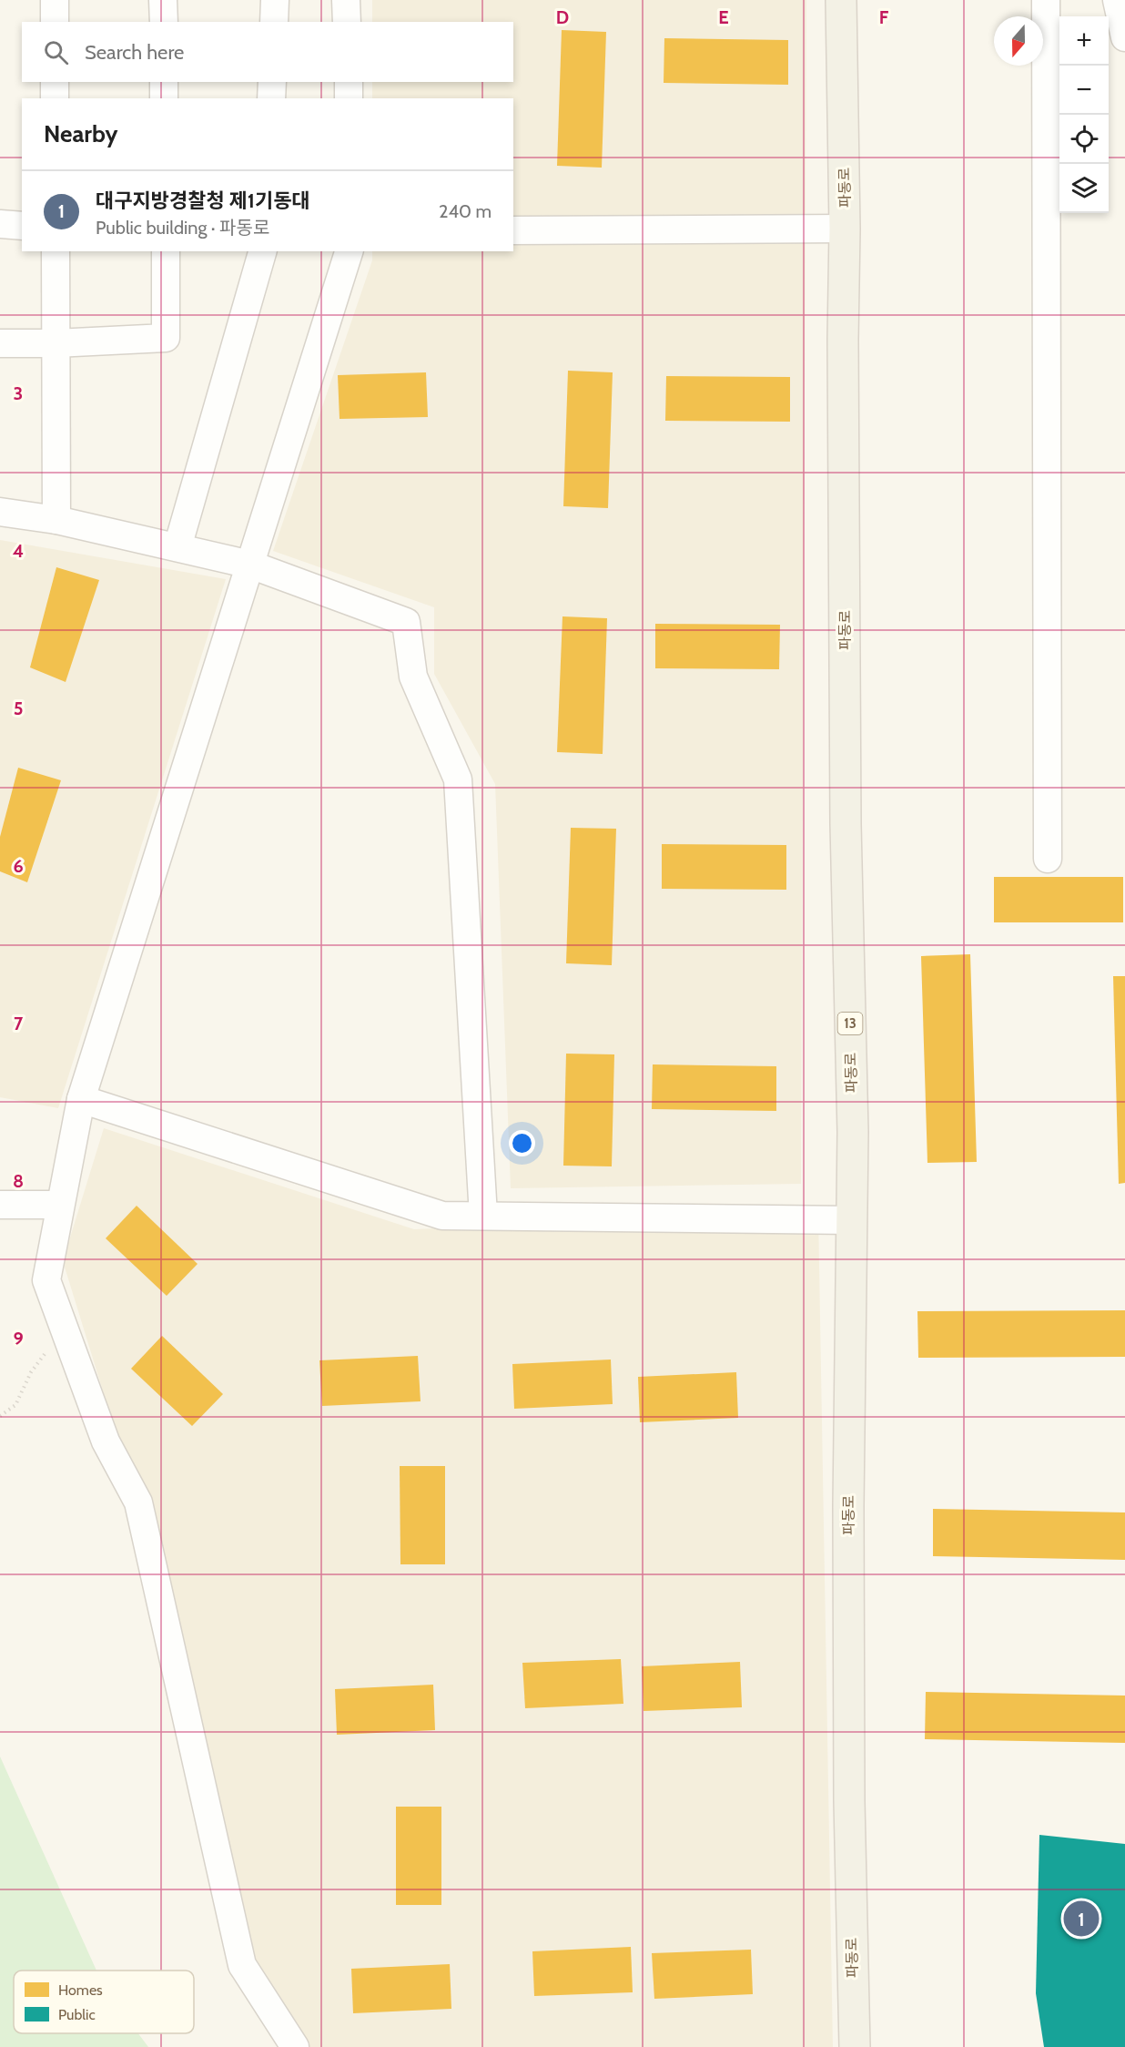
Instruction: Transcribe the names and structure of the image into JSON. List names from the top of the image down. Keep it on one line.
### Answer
{"streets":{"main road":["파동로","13"]},"legend":["Homes","Public"],"north":"bottom","page":{"map_buttons":["+","−"],"search":"Search here","heading":"Nearby","list":[{"mark":"1","name":"대구지방경찰청 제1기동대","note":"Public building · 파동로","value":"240 m"}],"pins":"1"},"grid":{"columns":["D","E","F"],"rows":["3","4","5","6","7","8","9"]}}
